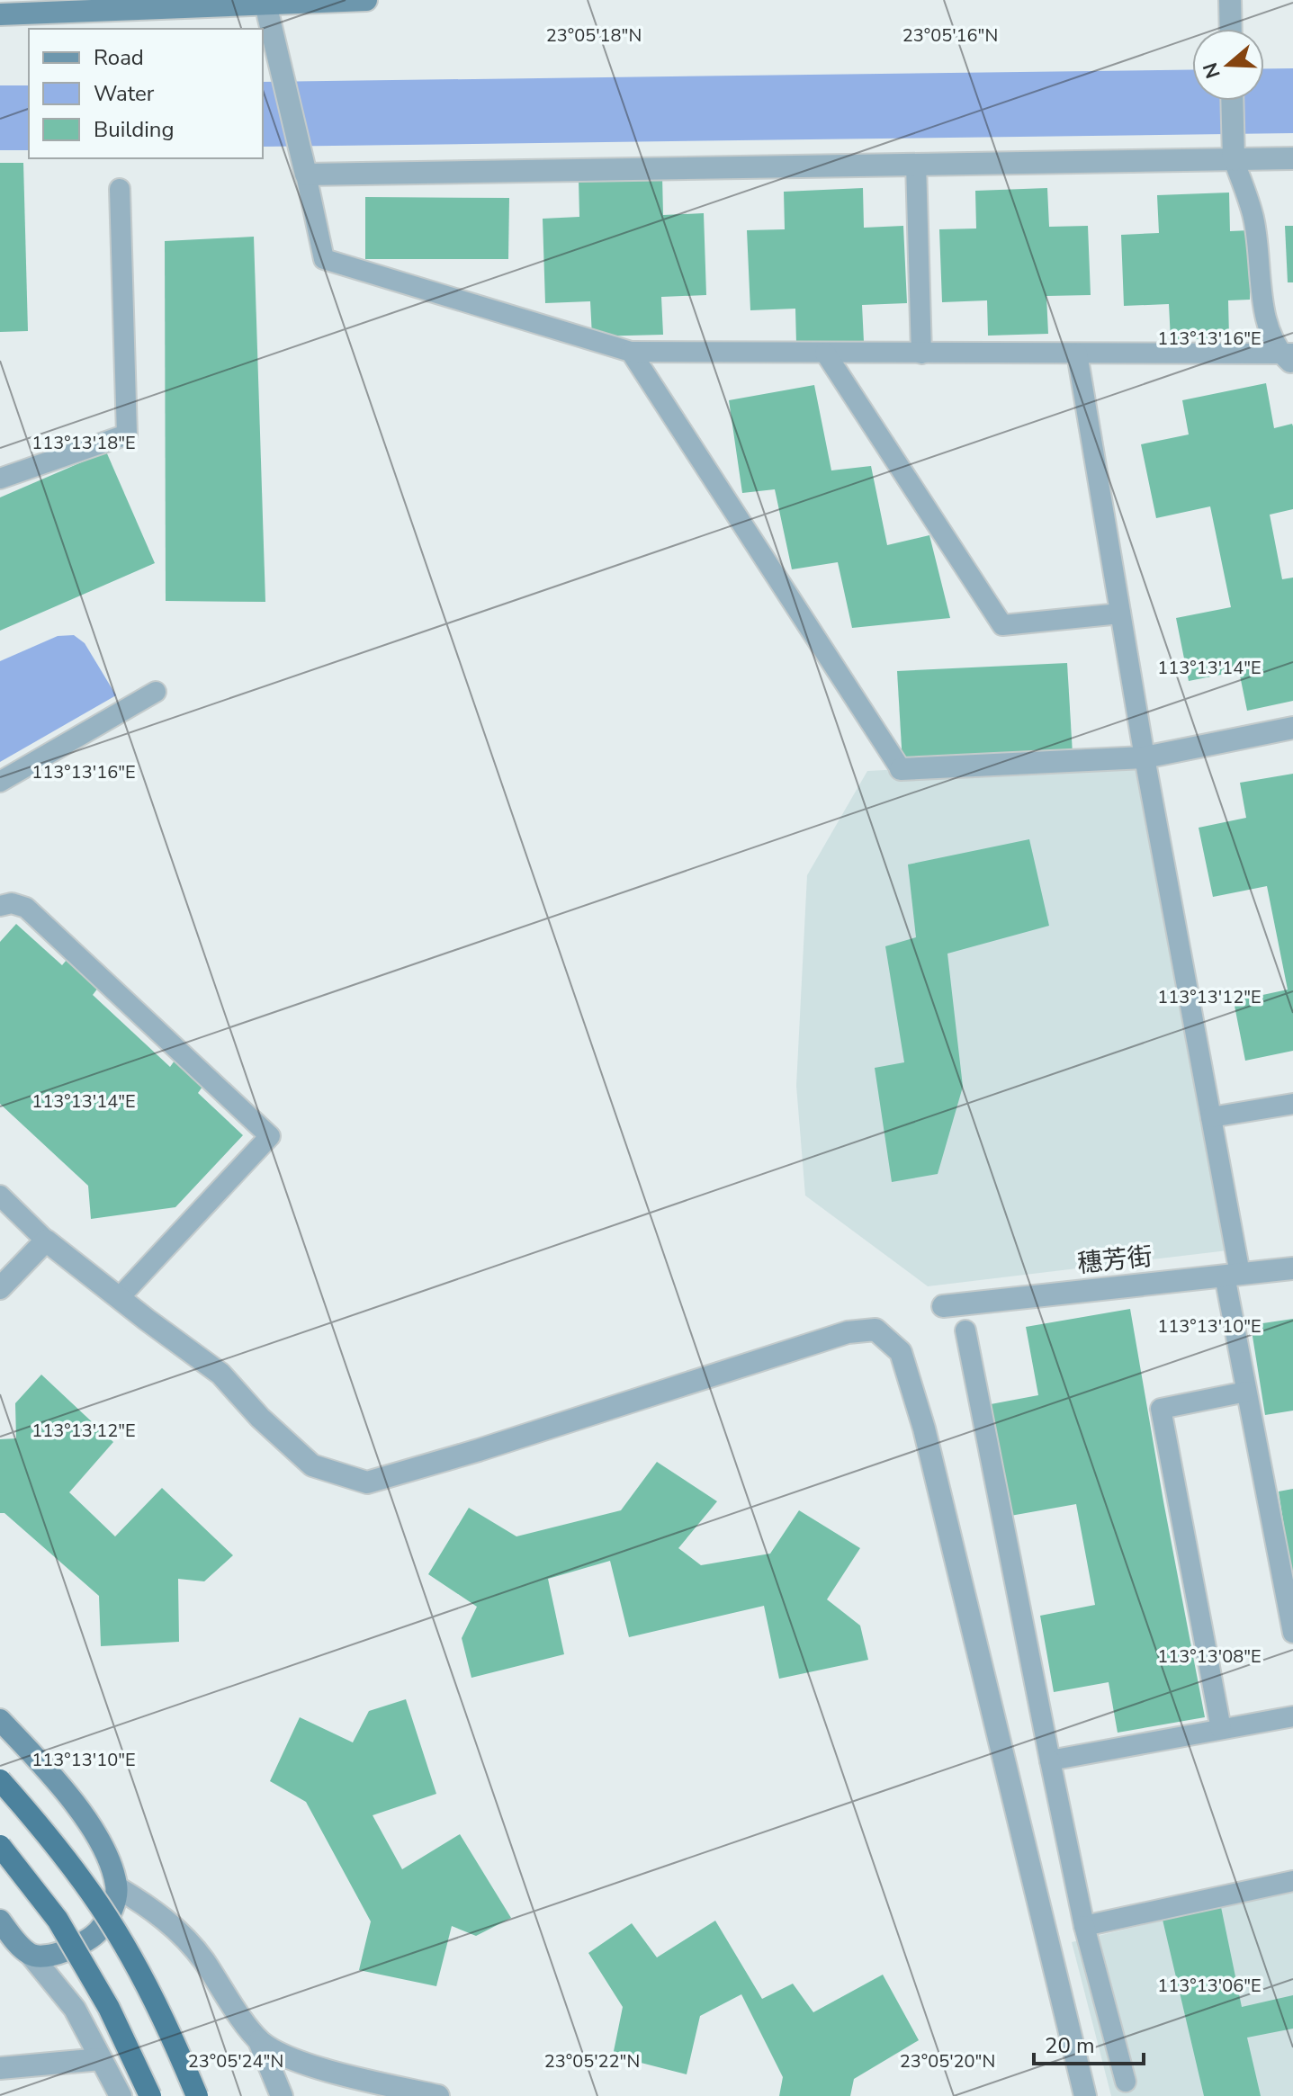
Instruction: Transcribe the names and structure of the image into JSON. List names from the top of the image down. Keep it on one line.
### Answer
{"streets":{"street":["穗芳街"]},"legend":["Road","Water","Building"],"scale_bar":"20 m","north":"left","coordinates":["23°05'18\"N","23°05'16\"N","113°13'16\"E","113°13'18\"E","113°13'14\"E","113°13'12\"E","113°13'10\"E","113°13'08\"E","113°13'06\"E","23°05'24\"N","23°05'22\"N","23°05'20\"N"]}
